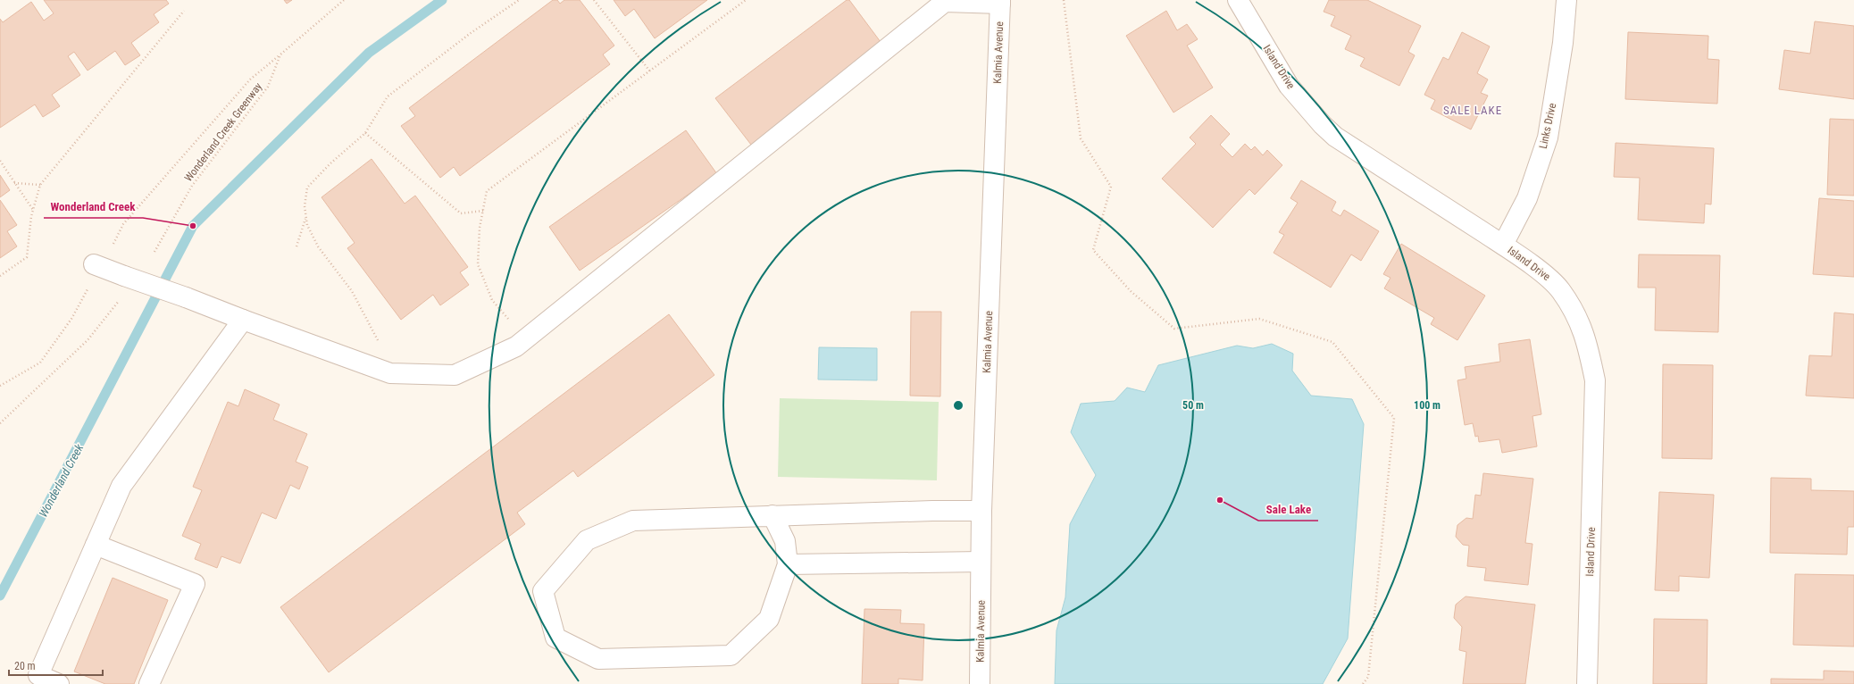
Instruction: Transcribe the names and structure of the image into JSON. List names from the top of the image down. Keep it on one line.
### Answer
{"streets":{"street":["Kalmia Avenue","Island Drive","Links Drive"],"path":["Wonderland Creek Greenway"]},"crossings":[["Island Drive","Links Drive"]],"districts":["SALE LAKE"],"water":["Wonderland Creek"],"places":["Wonderland Creek","Sale Lake"],"scale_bar":"20 m","rings":["50 m","100 m"]}
